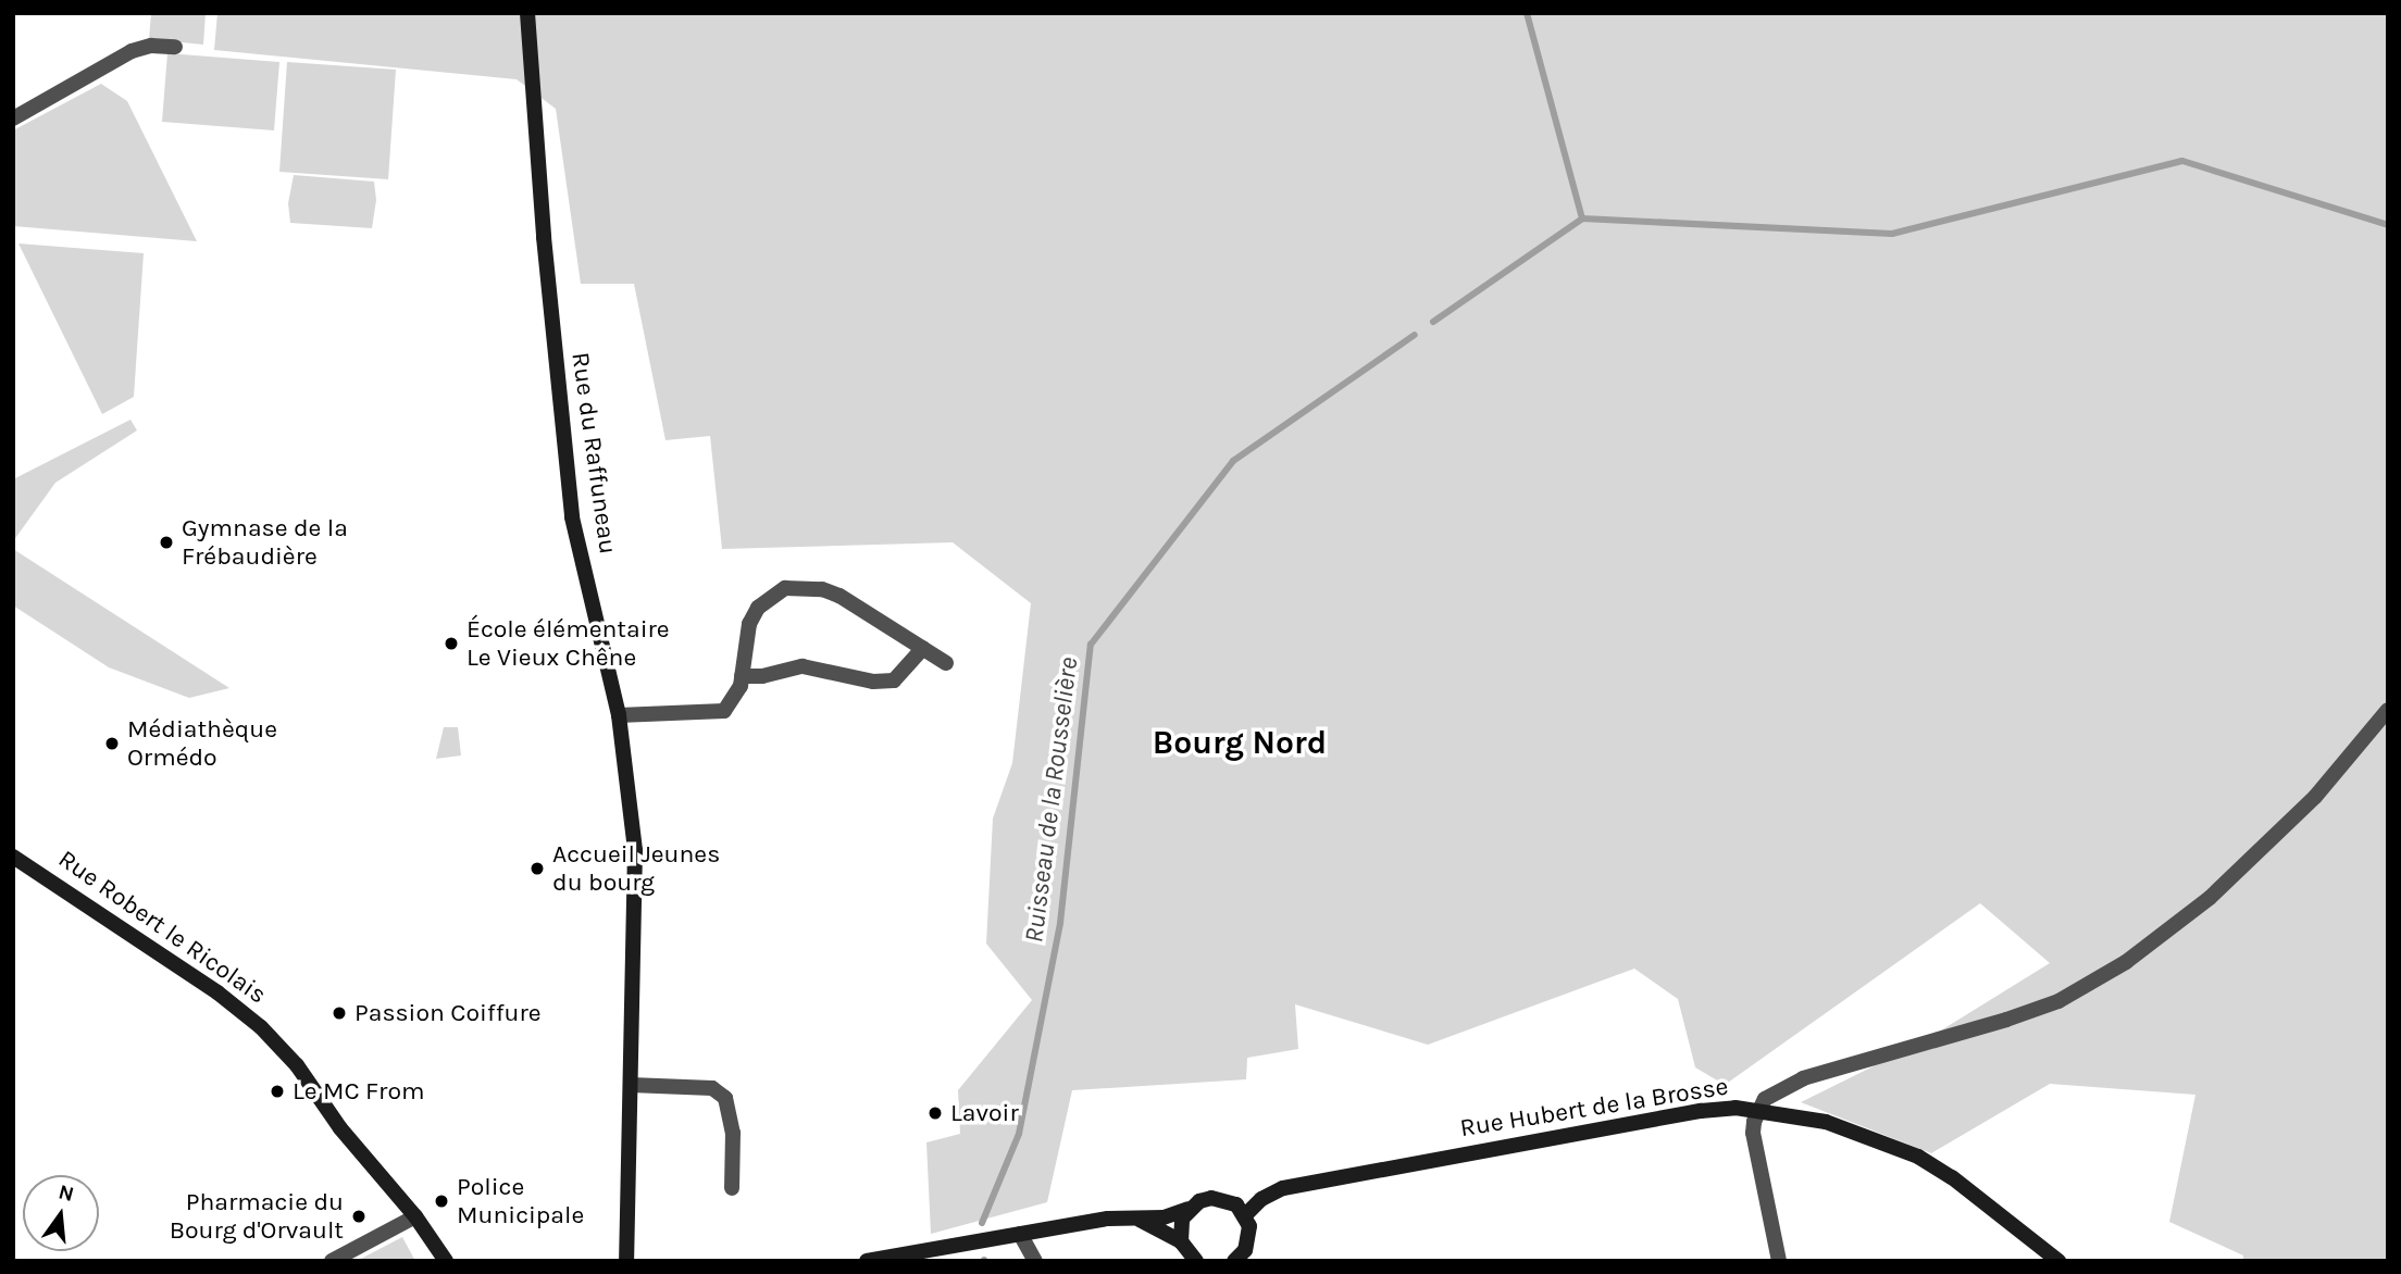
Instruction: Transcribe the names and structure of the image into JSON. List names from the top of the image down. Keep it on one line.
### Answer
{"streets":{"street":["Rue du Raffuneau","Rue Robert le Ricolais","Rue Hubert de la Brosse"]},"districts":["Bourg Nord"],"water":["Ruisseau de la Rousselière"],"places":["Gymnase de la Frébaudière","École élémentaire Le Vieux Chêne","Médiathèque Ormédo","Accueil Jeunes du bourg","Passion Coiffure","Le MC From","Lavoir","Police Municipale","Pharmacie du Bourg d'Orvault"],"north":"top"}
